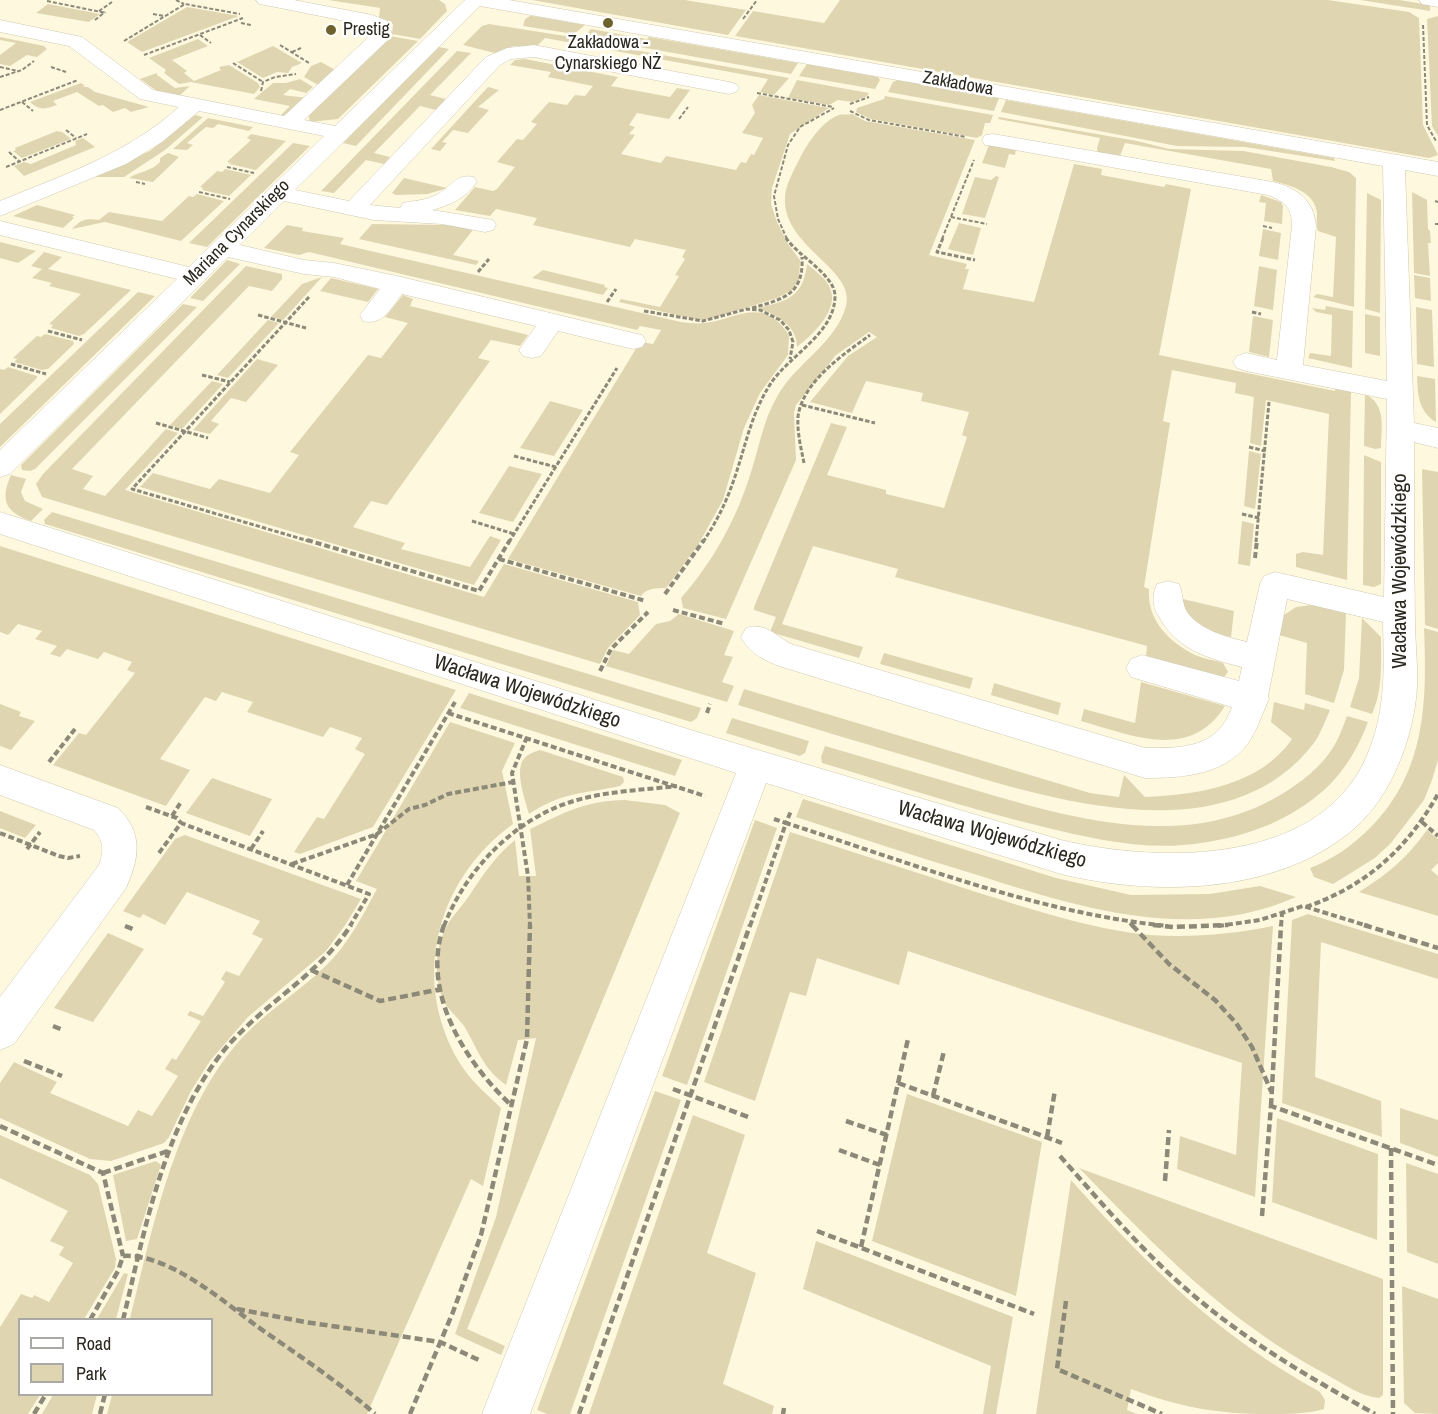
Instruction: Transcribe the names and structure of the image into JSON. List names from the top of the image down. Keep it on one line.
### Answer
{"streets":{"street":["Zakładowa","Mariana Cynarskiego","Wacława Wojewódzkiego"]},"crossings":[["Zakładowa","Mariana Cynarskiego"],["Zakładowa","Wacława Wojewódzkiego"]],"places":["Zakładowa - Cynarskiego NŻ","Prestig"],"legend":["Road","Park"]}
